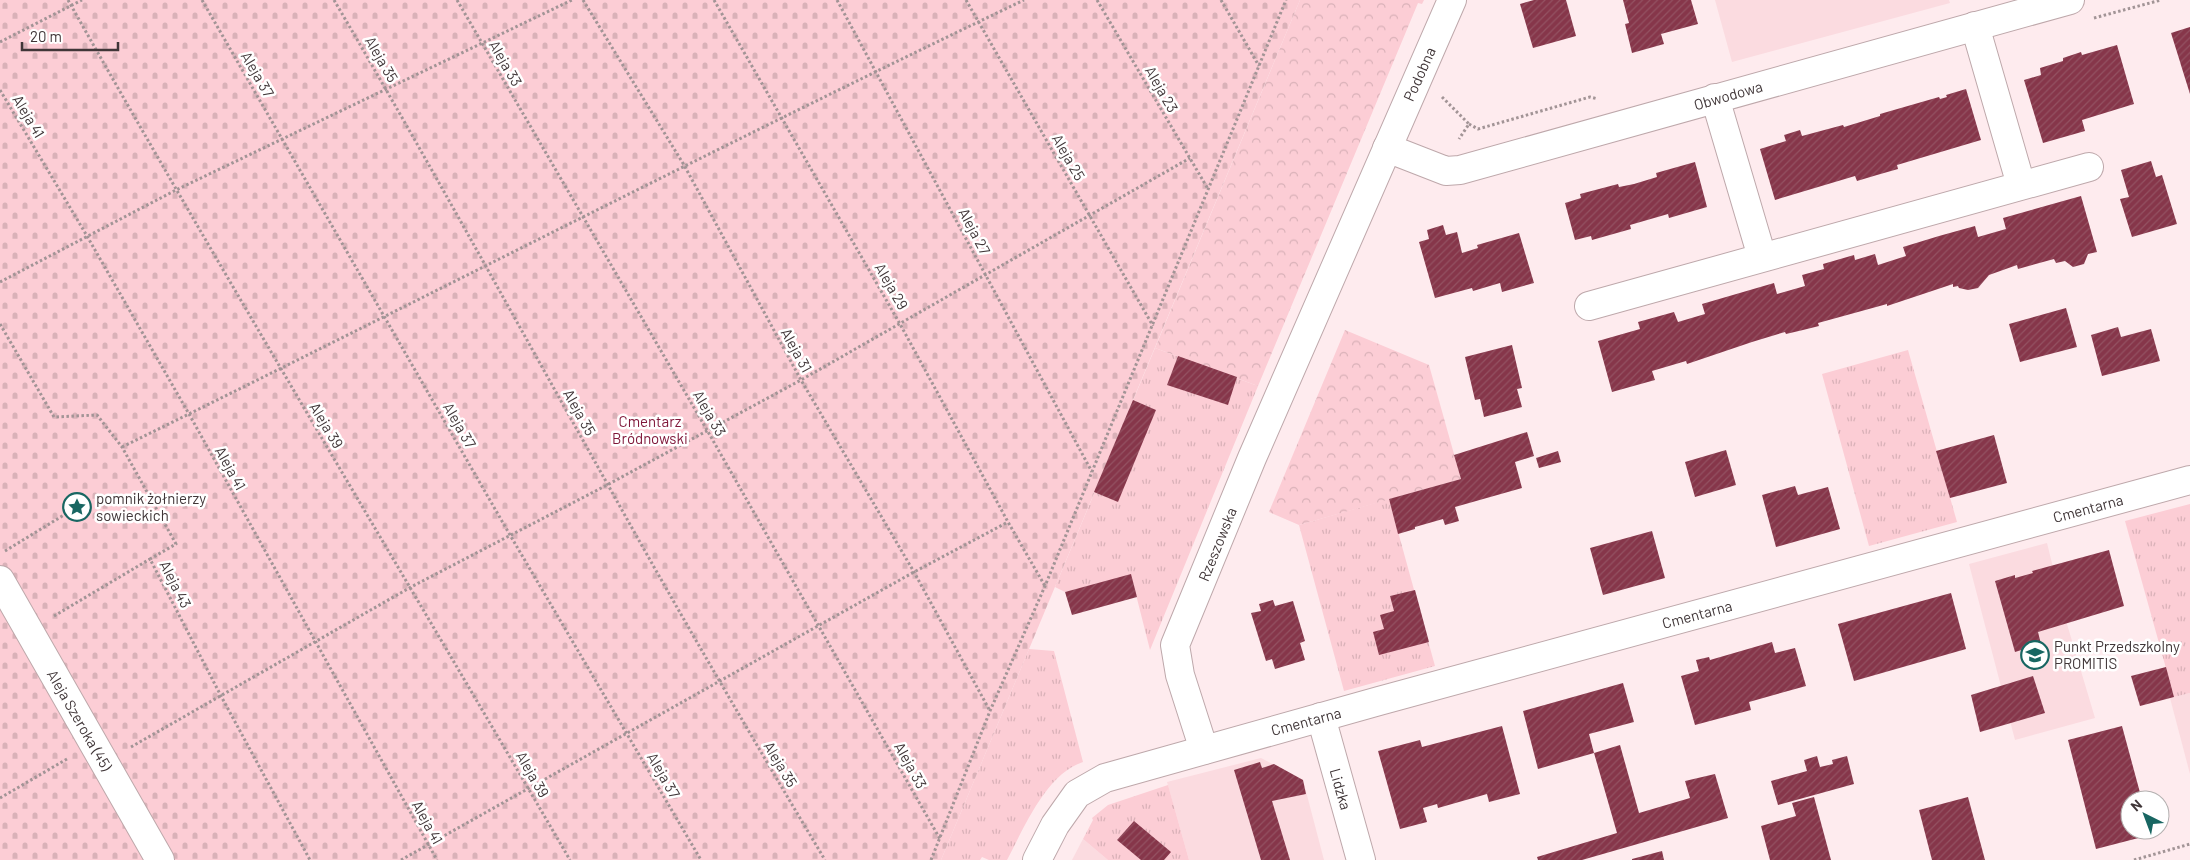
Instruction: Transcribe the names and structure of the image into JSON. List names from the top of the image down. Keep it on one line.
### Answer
{"streets":{"street":["Podobna","Obwodowa","Cmentarna","Rzeszowska","Aleja Szeroka (45)","Lidzka"],"path":["Aleja 35","Aleja 33","Aleja 37","Aleja 23","Aleja 41","Aleja 25","Aleja 27","Aleja 29","Aleja 31","Aleja 39","Aleja 43"]},"crossings":[["Podobna","Obwodowa"],["Podobna","Rzeszowska"],["Obwodowa","Rzeszowska"],["Cmentarna","Rzeszowska"],["Cmentarna","Lidzka"]],"parks":["Cmentarz Bródnowski"],"places":{"place":["pomnik żołnierzy sowieckich"],"school or university":["Punkt Przedszkolny PROMITIS"]},"scale_bar":"20 m","north":"top left"}
